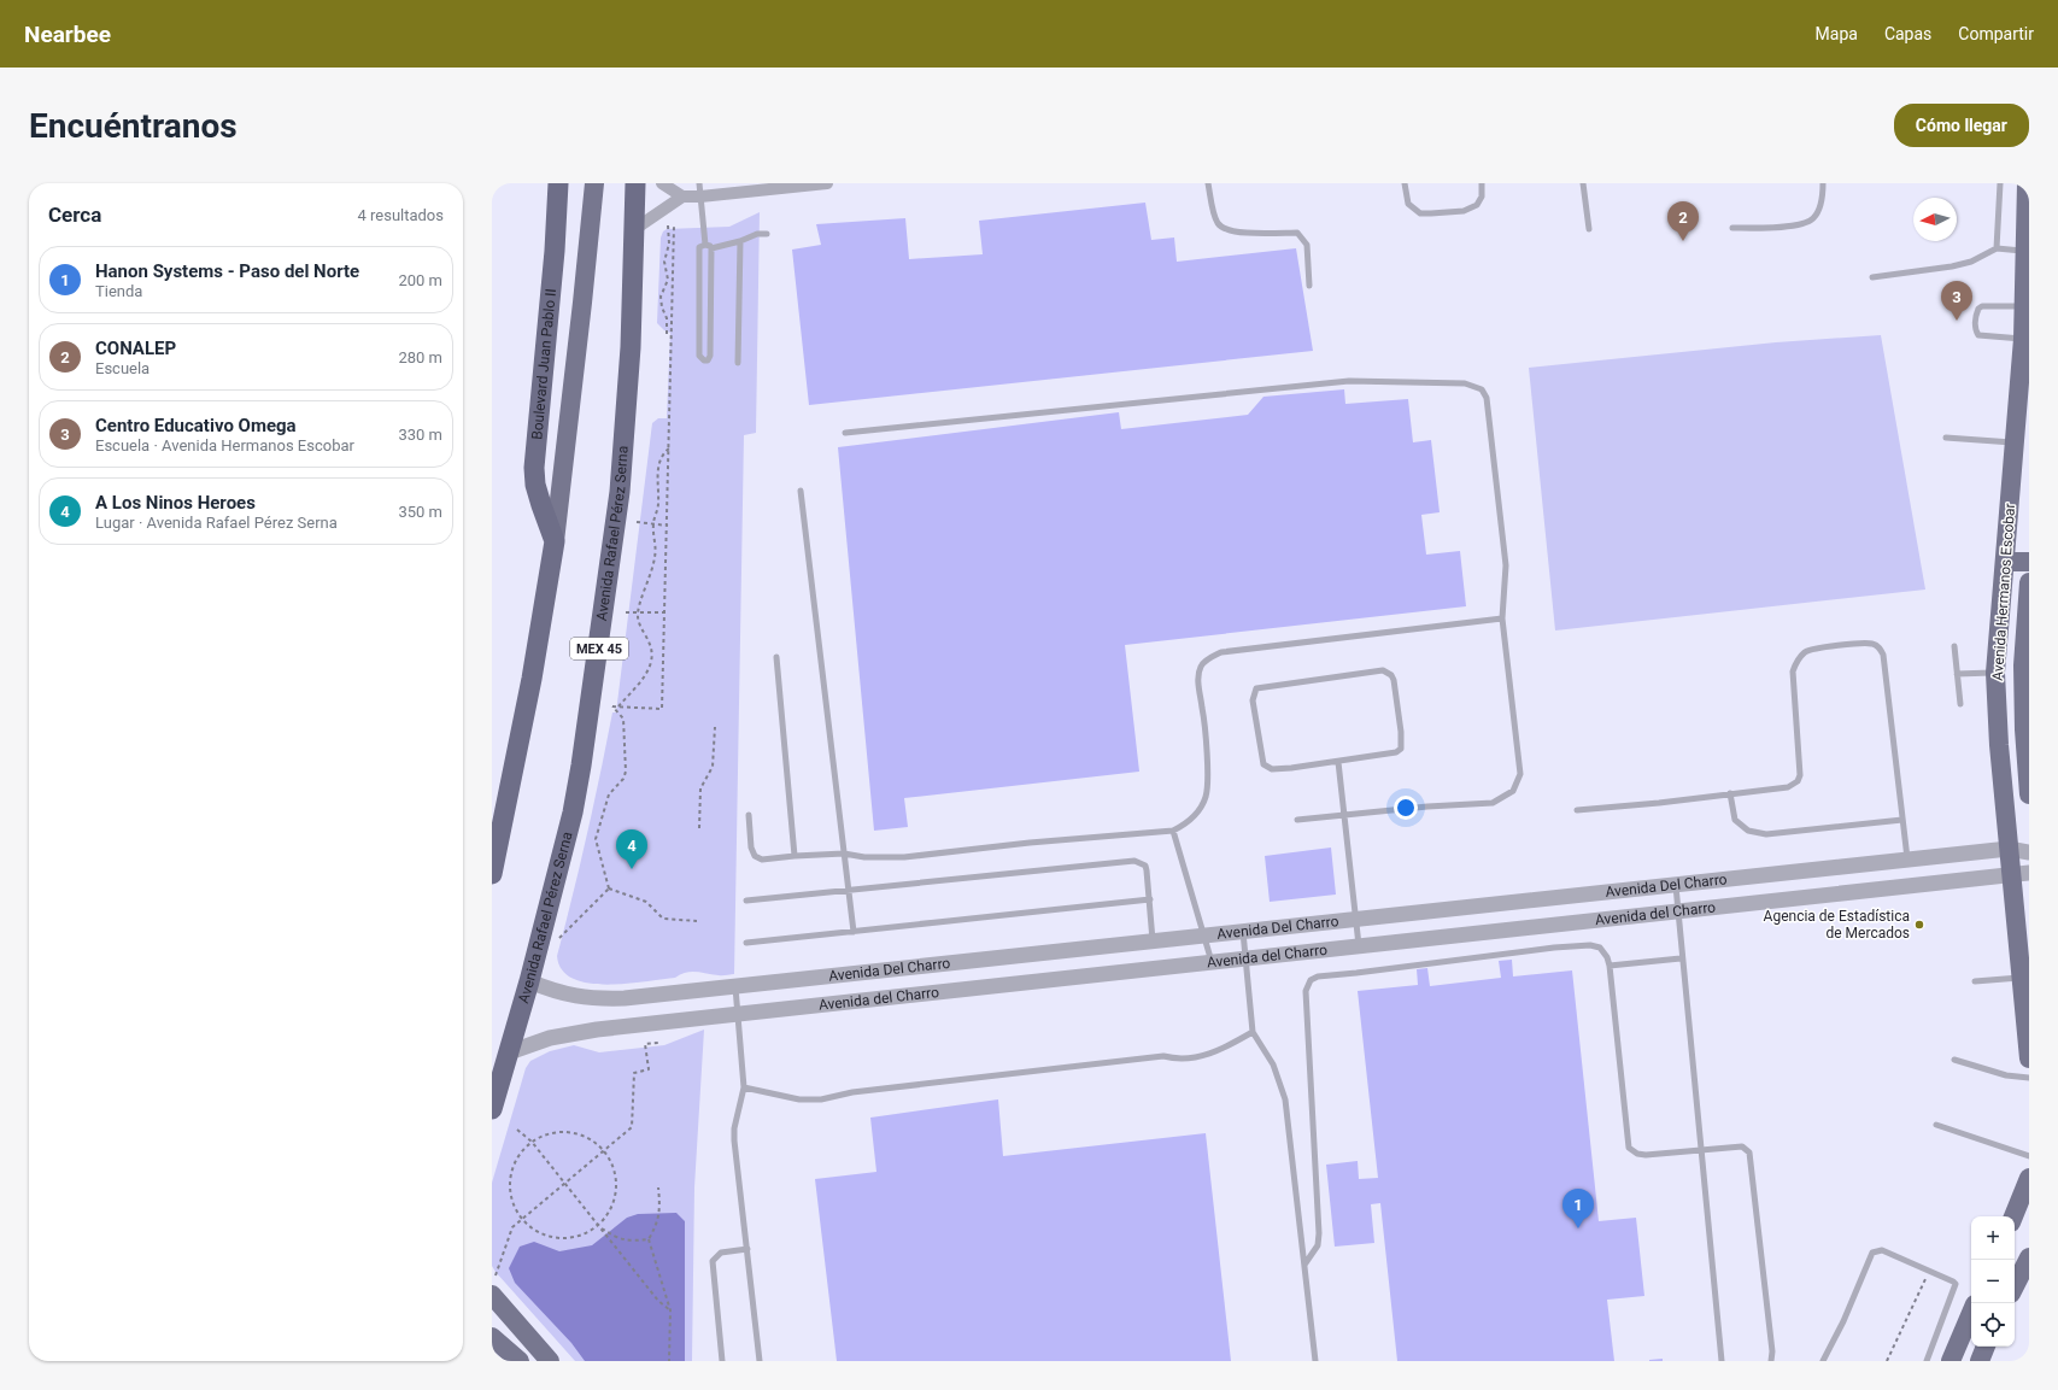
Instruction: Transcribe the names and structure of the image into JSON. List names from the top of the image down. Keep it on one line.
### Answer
{"streets":{"highway":["Boulevard Juan Pablo II","Avenida Rafael Pérez Serna","MEX 45"],"main road":["Avenida Hermanos Escobar"],"street":["Avenida Del Charro","Avenida del Charro"]},"crossings":[["Avenida Rafael Pérez Serna","Avenida Del Charro"],["Avenida Rafael Pérez Serna","Avenida del Charro"],["Avenida Hermanos Escobar","Avenida Del Charro"],["Avenida Hermanos Escobar","Avenida del Charro"]],"places":["Agencia de Estadística de Mercados"],"north":"left","page":{"header":"Nearbee","nav":["Mapa","Capas","Compartir"],"buttons":"Cómo llegar","title":"Encuéntranos","heading":["Cerca","4 resultados"],"pins":["2","3","4","1"],"list":[{"mark":"1","name":"Hanon Systems - Paso del Norte","note":"Tienda","value":"200 m"},{"mark":"2","name":"CONALEP","note":"Escuela","value":"280 m"},{"mark":"3","name":"Centro Educativo Omega","note":"Escuela · Avenida Hermanos Escobar","value":"330 m"},{"mark":"4","name":"A Los Ninos Heroes","note":"Lugar · Avenida Rafael Pérez Serna","value":"350 m"}],"map_buttons":["+","−"]}}
